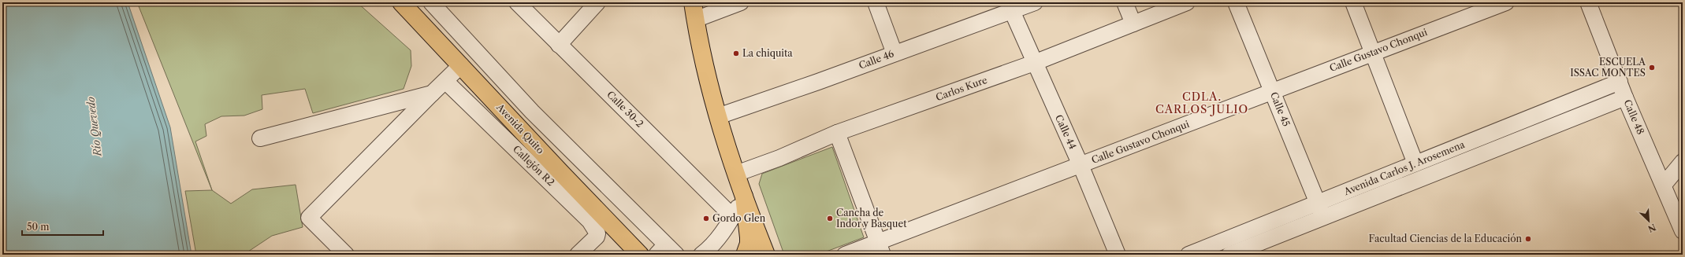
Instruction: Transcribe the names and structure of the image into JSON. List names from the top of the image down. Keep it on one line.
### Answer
{"streets":{"main road":["Avenida Quito"],"street":["Calle Gustavo Chonqui","Calle 46","Carlos Kure","Calle 30-2","Calle 45","Calle 48","Calle 44","Callejón R2","Avenida Carlos J. Arosemena"]},"crossings":[["Calle Gustavo Chonqui","Calle 45"],["Calle Gustavo Chonqui","Calle 44"],["Calle 46","Calle 44"],["Carlos Kure","Calle 44"],["Calle 45","Avenida Carlos J. Arosemena"],["Calle 48","Avenida Carlos J. Arosemena"]],"districts":["CDLA. CARLOS JULIO"],"water":["Río Quevedo"],"places":["La chiquita","ESCUELA ISSAC MONTES","Gordo Glen","Cancha de Indor y Basquet","Facultad Ciencias de la Educación"],"scale_bar":"50 m","north":"bottom right"}
